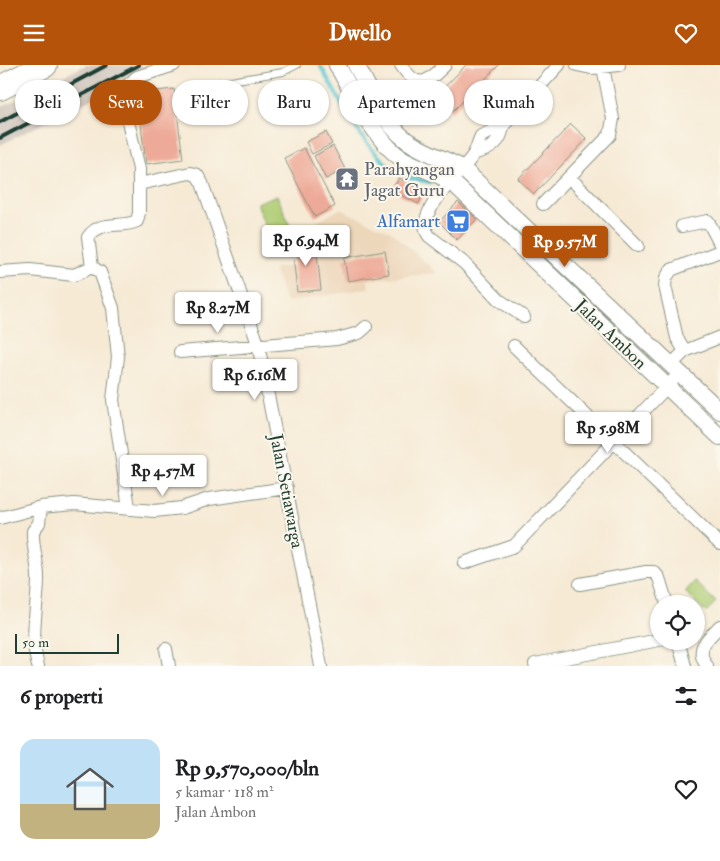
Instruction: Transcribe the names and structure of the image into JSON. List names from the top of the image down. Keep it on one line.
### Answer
{"streets":{"street":["Jalan Ambon","Jalan Setiawarga"]},"places":{"temple":["Parahyangan Jagat Guru"],"supermarket":["Alfamart"]},"scale_bar":"50 m","page":{"header":"Dwello","chip":["Beli","Sewa","Filter","Baru","Apartemen","Rumah"],"price":["Rp 6.94M","Rp 9.57M","Rp 8.27M","Rp 6.16M","Rp 5.98M","Rp 4.57M"],"scale":"50 m","heading":"6 properti","list":[{"name":"Rp 9,570,000/bln","note":"5 kamar · 118 m² · Jalan Ambon"}]}}
